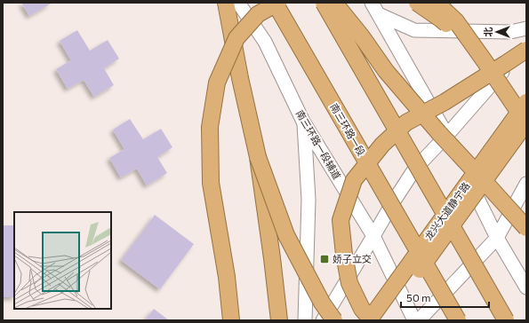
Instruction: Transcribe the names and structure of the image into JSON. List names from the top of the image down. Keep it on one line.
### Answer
{"streets":{"highway":["南三环路一段","龙兴大道静宁路"],"main road":["南三环路一段辅道"]},"places":{"transit":["娇子立交"]},"scale_bar":"50 m","north":"left"}
